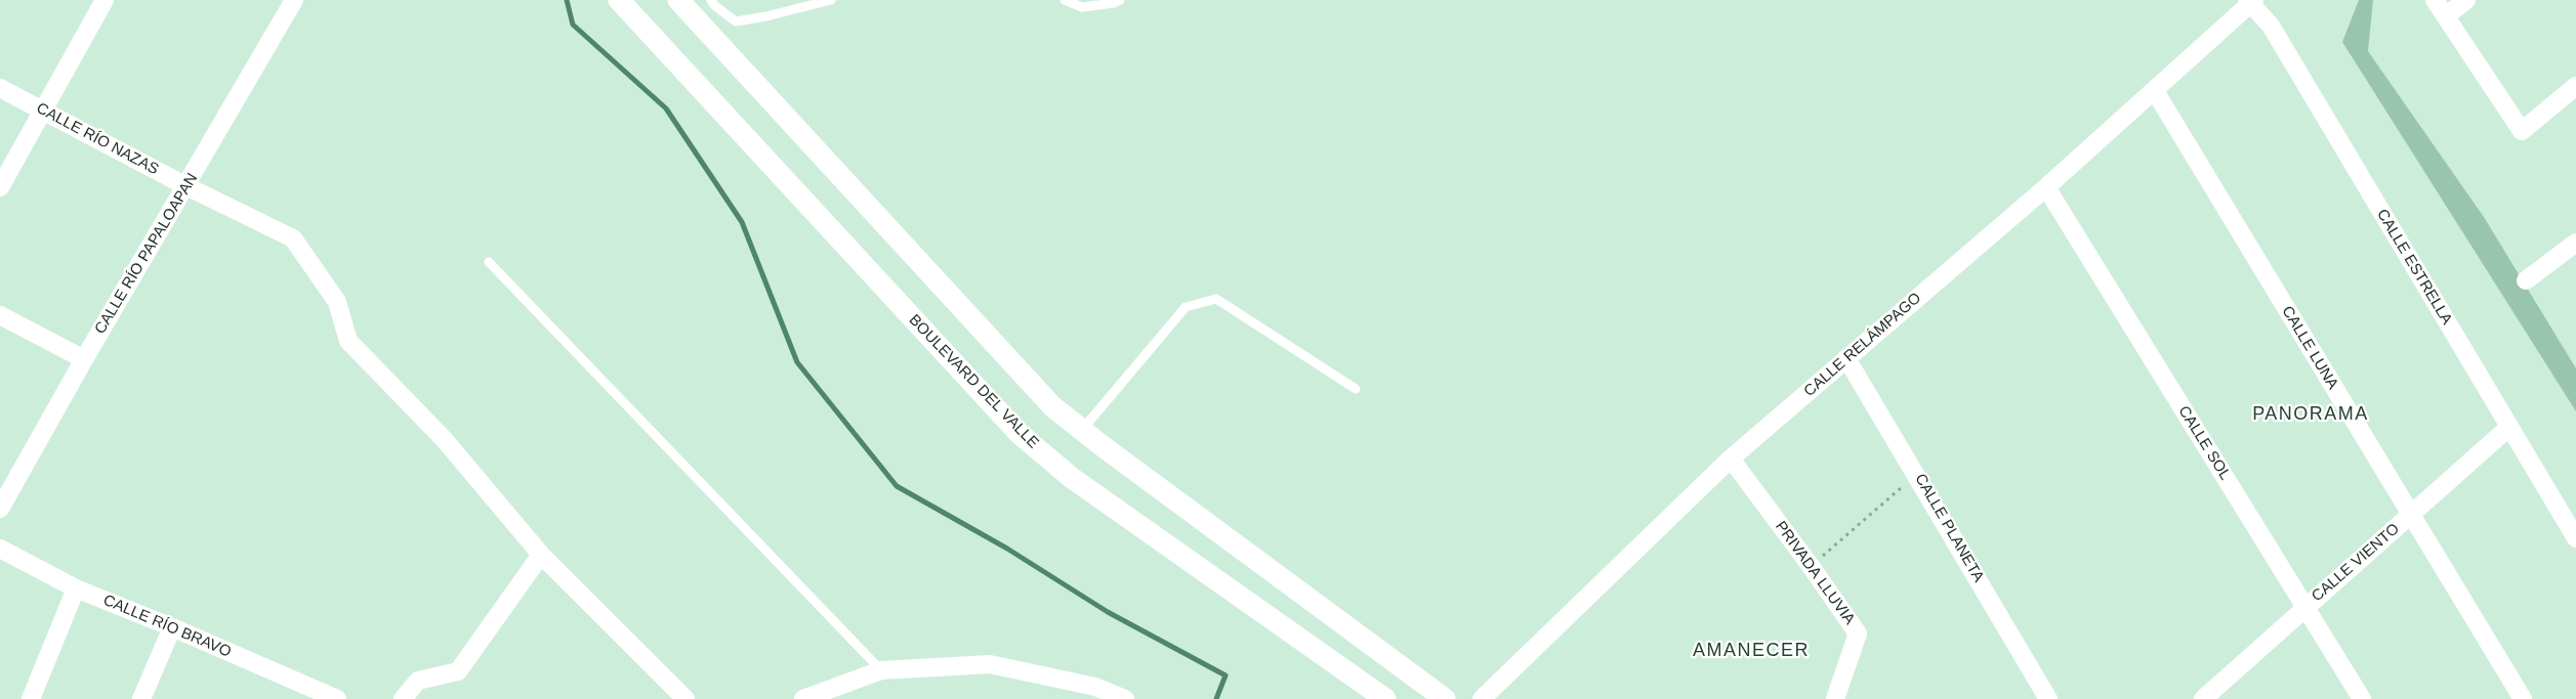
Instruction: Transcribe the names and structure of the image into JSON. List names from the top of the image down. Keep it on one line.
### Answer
{"streets":{"street":["CALLE RÍO NAZAS","CALLE RÍO PAPALOAPAN","CALLE ESTRELLA","CALLE RELÁMPAGO","CALLE LUNA","BOULEVARD DEL VALLE","CALLE SOL","CALLE PLANETA","CALLE VIENTO","PRIVADA LLUVIA","CALLE RÍO BRAVO"]},"crossings":[["CALLE RÍO NAZAS","CALLE RÍO PAPALOAPAN"],["CALLE ESTRELLA","CALLE RELÁMPAGO"],["CALLE ESTRELLA","CALLE VIENTO"],["CALLE RELÁMPAGO","CALLE LUNA"],["CALLE RELÁMPAGO","CALLE SOL"],["CALLE RELÁMPAGO","CALLE PLANETA"],["CALLE RELÁMPAGO","PRIVADA LLUVIA"],["CALLE LUNA","CALLE VIENTO"],["CALLE SOL","CALLE VIENTO"]],"districts":["PANORAMA","AMANECER"]}
